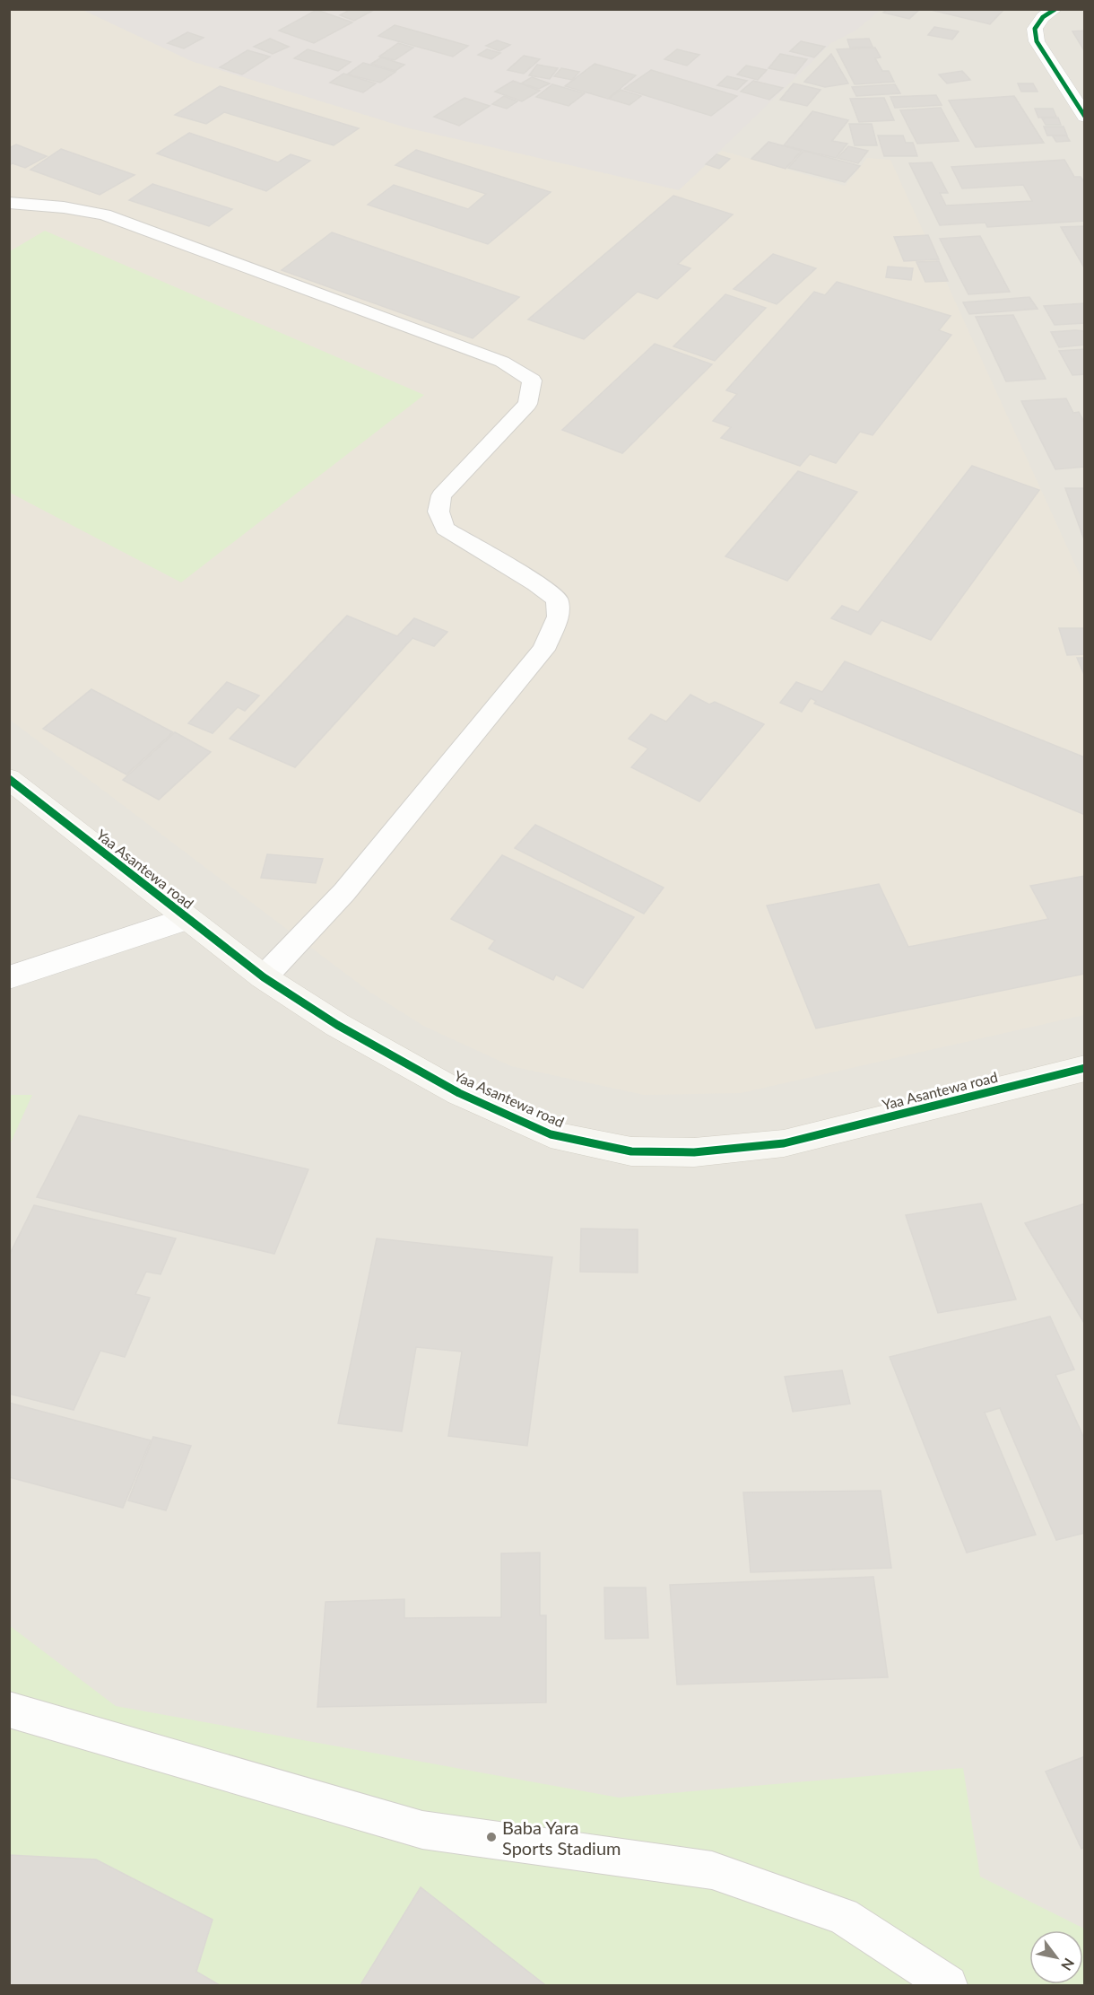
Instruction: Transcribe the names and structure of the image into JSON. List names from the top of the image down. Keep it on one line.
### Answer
{"streets":{"street":["Yaa Asantewa road"]},"places":["Baba Yara Sports Stadium"],"north":"bottom right"}
